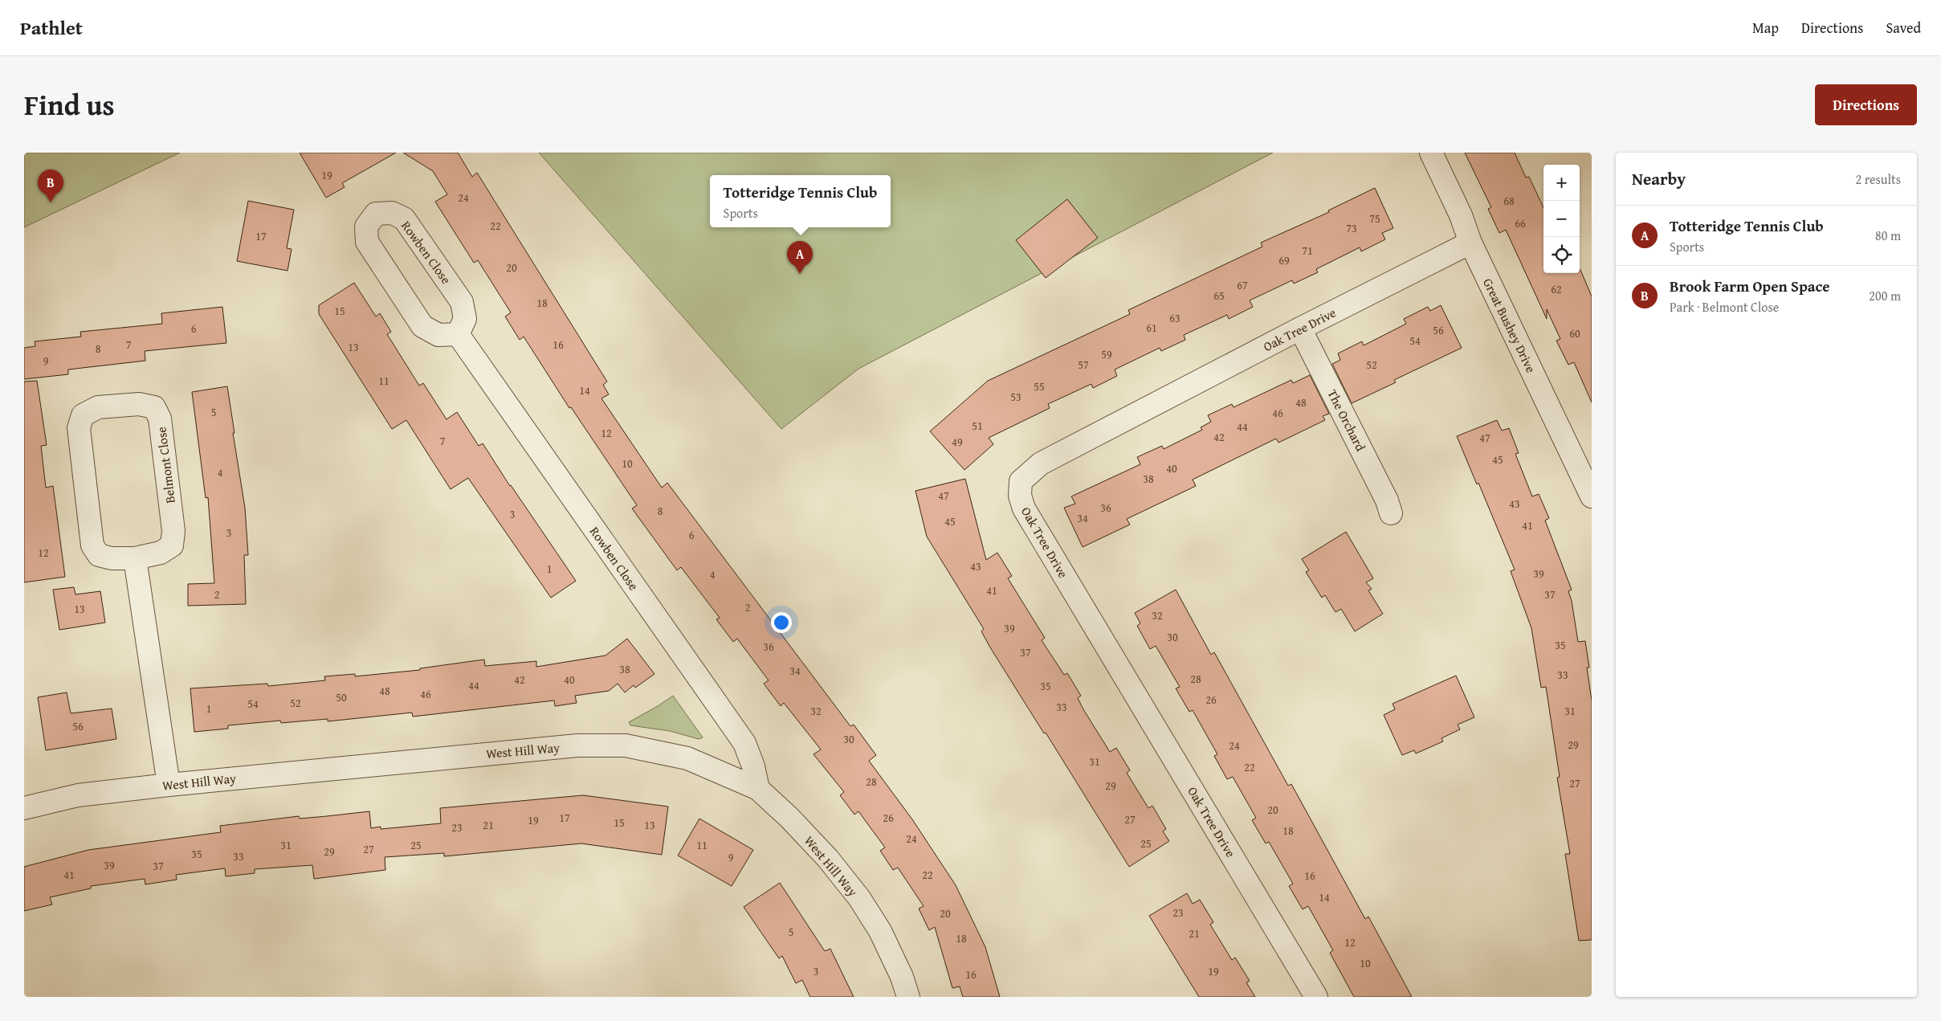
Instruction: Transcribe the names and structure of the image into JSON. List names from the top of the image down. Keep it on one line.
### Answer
{"streets":{"street":["Rowben Close","Great Bushey Drive","Oak Tree Drive","The Orchard","Belmont Close","West Hill Way"]},"crossings":[["Rowben Close","West Hill Way"],["Great Bushey Drive","Oak Tree Drive"],["Oak Tree Drive","The Orchard"]],"house_numbers":["19","24","68","75","66","22","73","17","71","69","20","67","62","65","18","15","63","61","6","56","60","54","7","16","13","8","59","9","57","52","11","55","14","53","48","5","46","51","44","12","42","47","7","49","45","10","40","4","38","47","43","36","8","3","34","45","41","3","6","12","43","1","39","4","41","2","37","2","13","32","39","30","35","36","37","38","34","33","28","42","40","44","35","48","46","50","26","52","54","33","1","32","31","56","30","29","24","31","22","28","27","29","20","17","26","27","19","15","21","13","23","18","24","25","31","25","11","27","29","35","33","9","39","37","41","22","16","14","23","20","5","21","18","12","10","3","19","16"],"page":{"header":"Pathlet","nav":["Map","Directions","Saved"],"title":"Find us","buttons":"Directions","heading":["Nearby","2 results"],"map_buttons":["+","−"],"pins":["B","A"],"popup":["Totteridge Tennis Club","Sports"],"list":[{"mark":"A","name":"Totteridge Tennis Club","note":"Sports","value":"80 m"},{"mark":"B","name":"Brook Farm Open Space","note":"Park · Belmont Close","value":"200 m"}]}}
